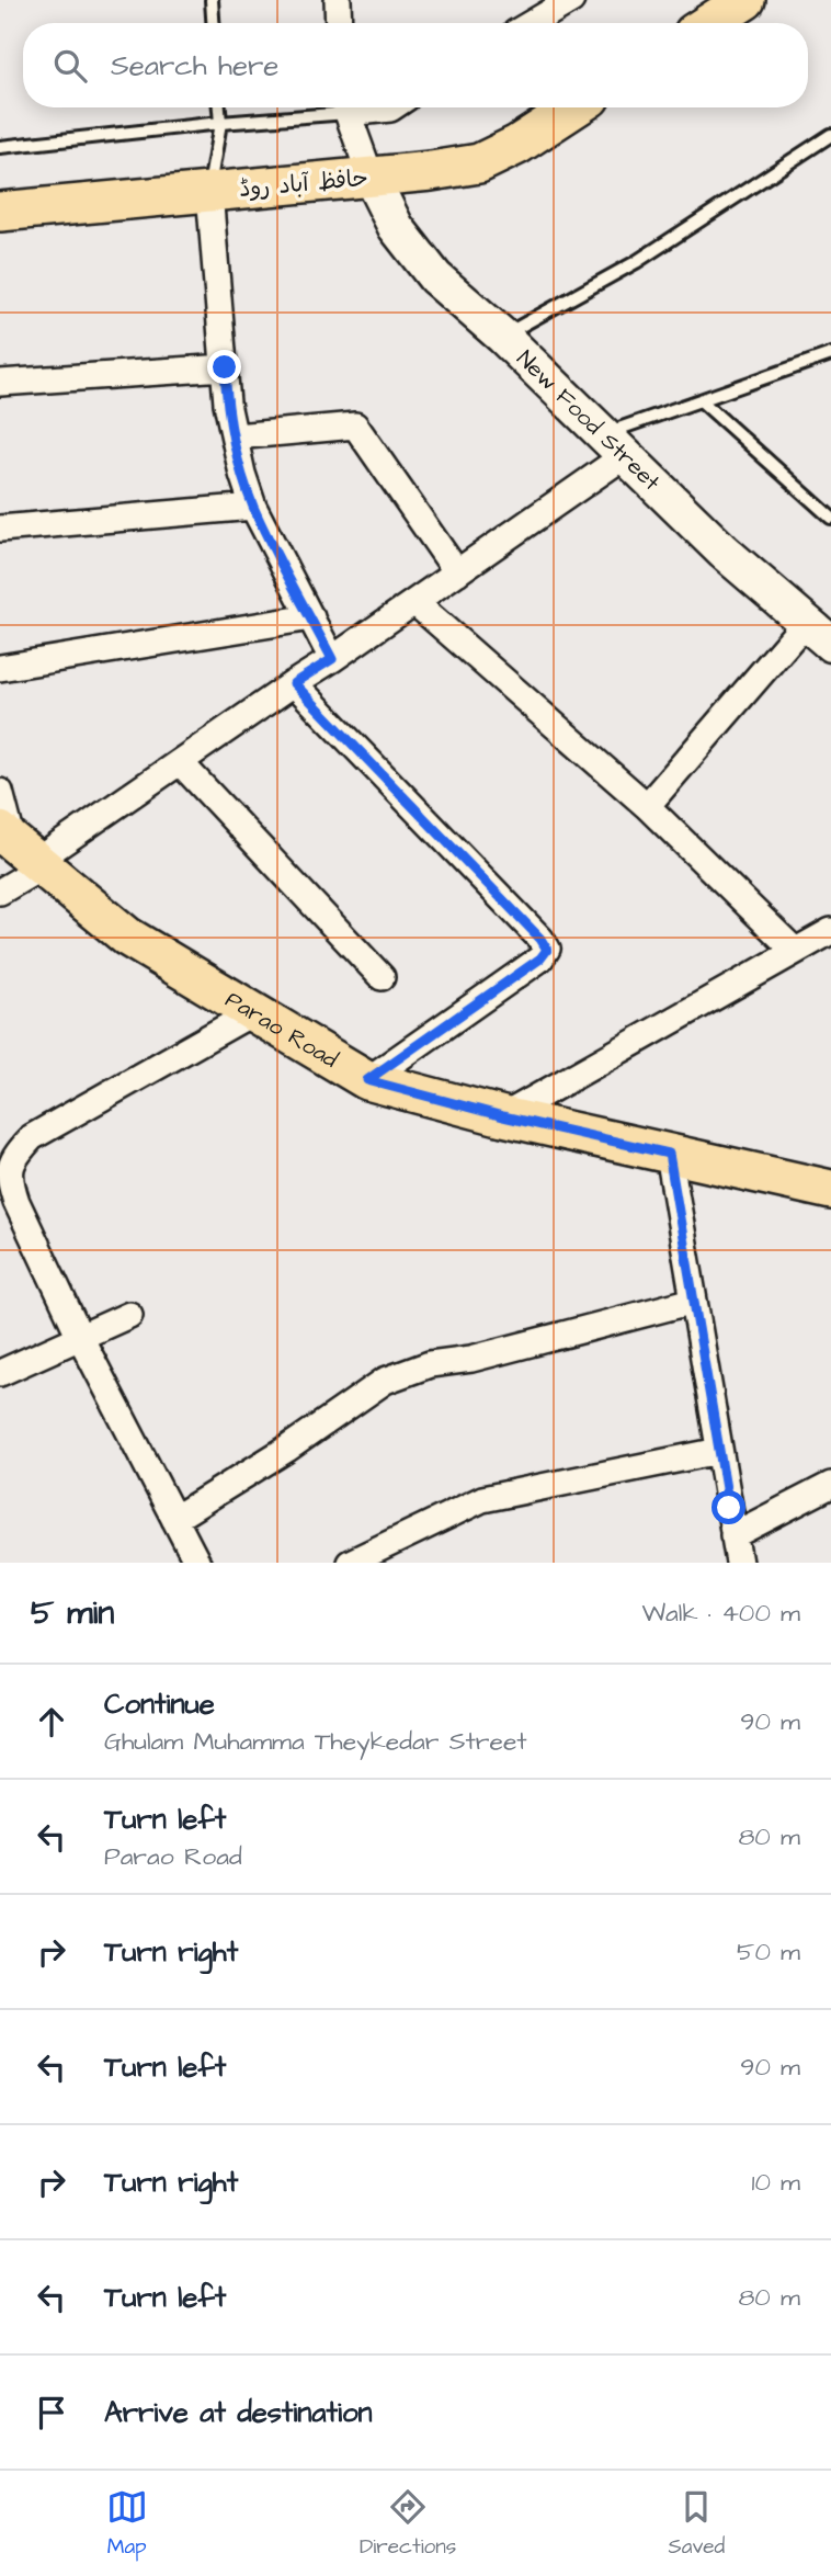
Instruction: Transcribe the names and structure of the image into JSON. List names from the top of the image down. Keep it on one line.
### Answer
{"streets":{"main road":["حافظ آباد روڈ","Parao Road"],"street":["New Food Street"]},"crossings":[["حافظ آباد روڈ","New Food Street"]],"page":{"search":"Search here","heading":["5 min","Walk · 400 m"],"list":[["Continue","Ghulam Muhamma Theykedar Street","90 m"],["Turn left","Parao Road","80 m"],["Turn right","50 m"],["Turn left","90 m"],["Turn right","10 m"],["Turn left","80 m"],"Arrive at destination"],"nav":["Map","Directions","Saved"]}}
